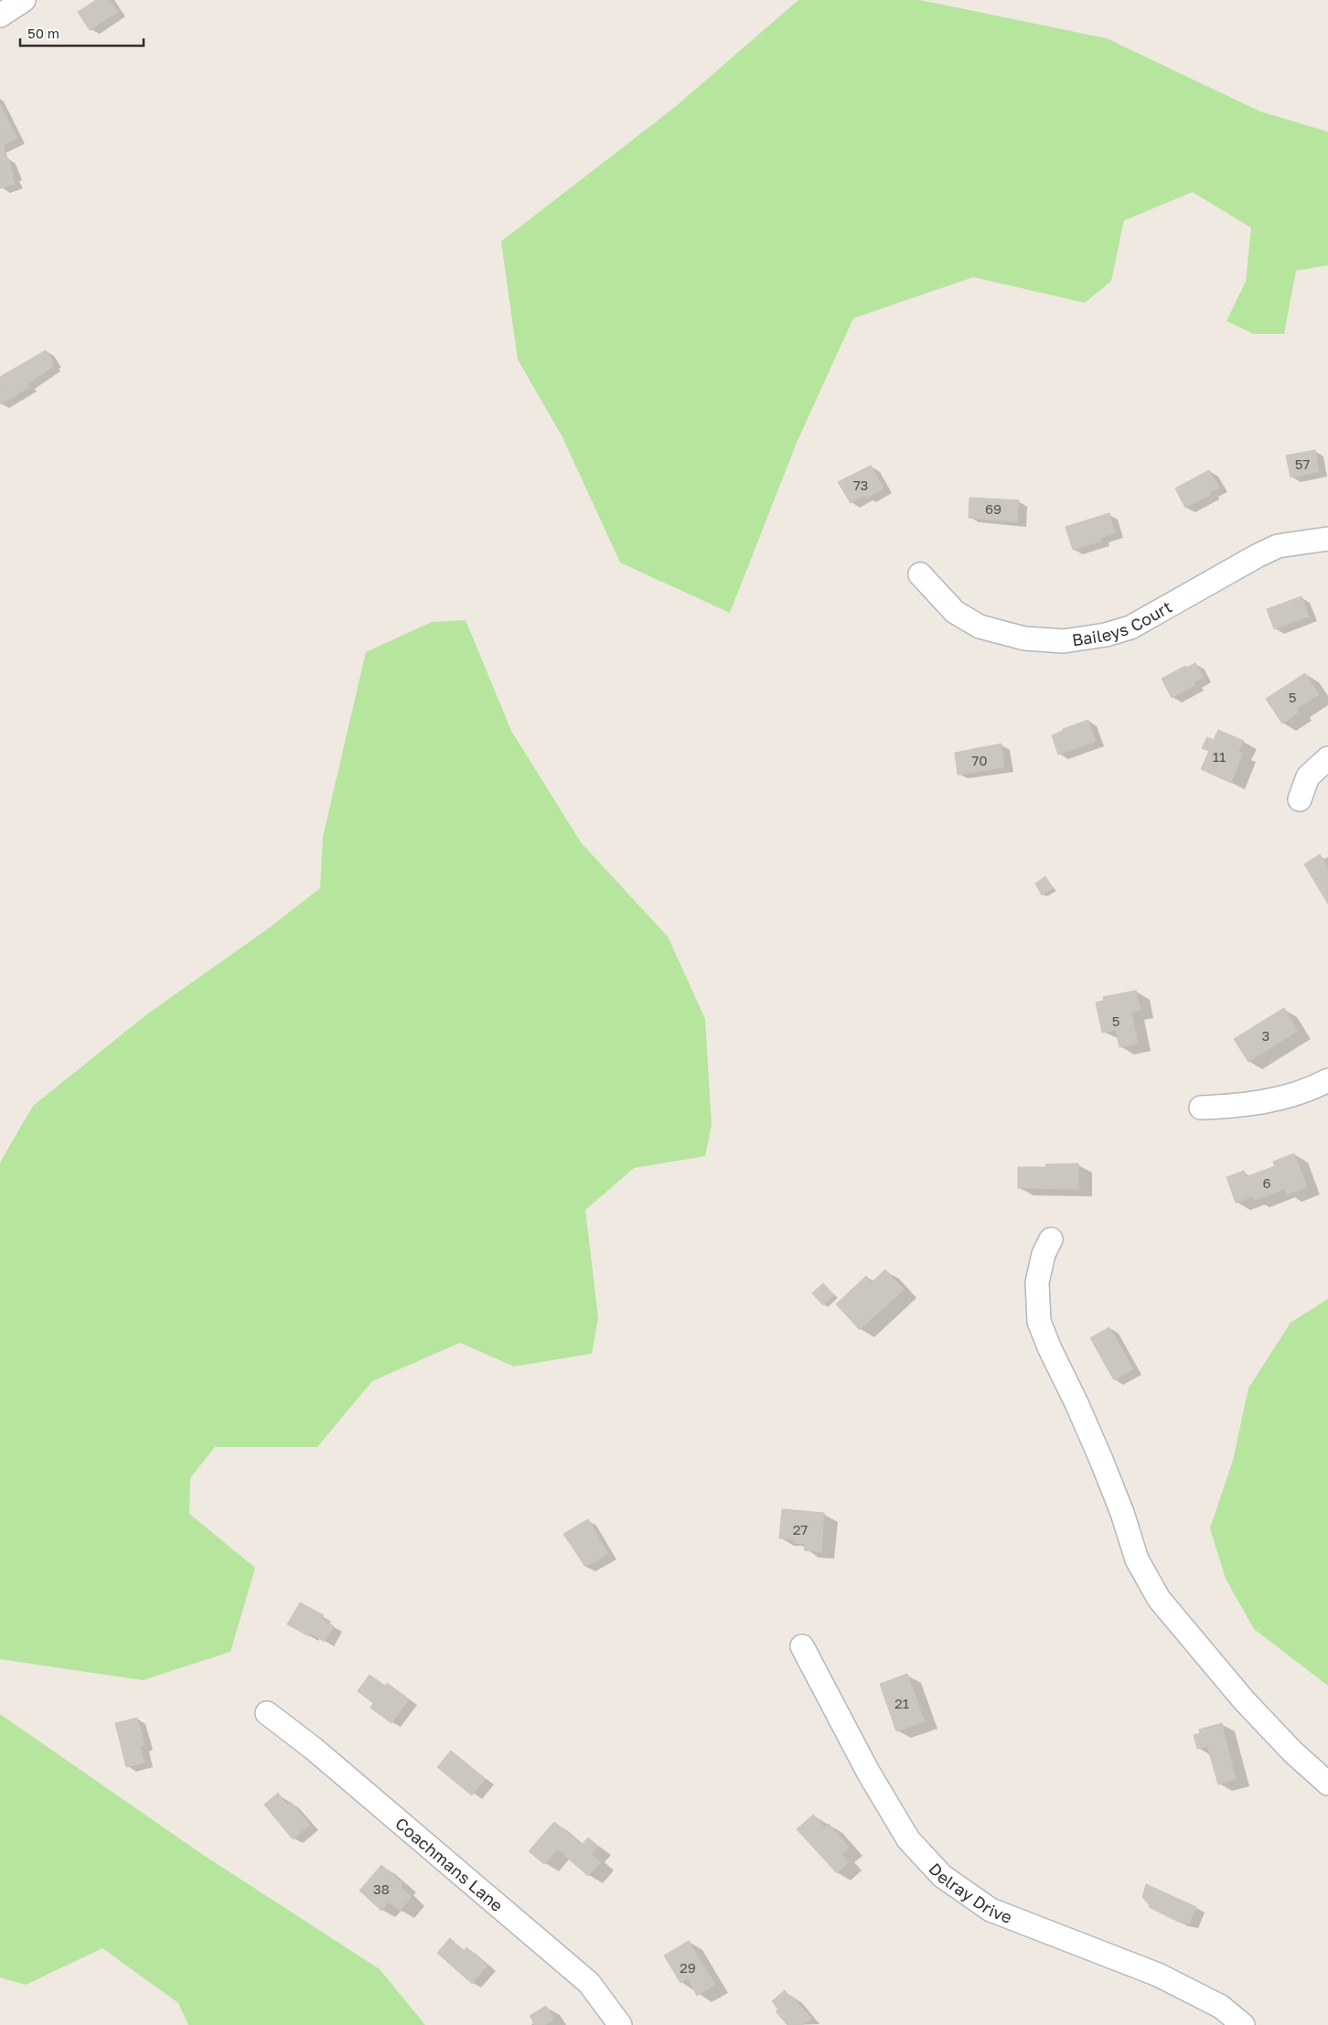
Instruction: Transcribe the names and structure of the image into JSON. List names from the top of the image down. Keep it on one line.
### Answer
{"streets":{"street":["Baileys Court","Coachmans Lane","Delray Drive"]},"house_numbers":["57","73","69","5","11","70","5","3","6","27","21","38","29"],"scale_bar":"50 m"}
